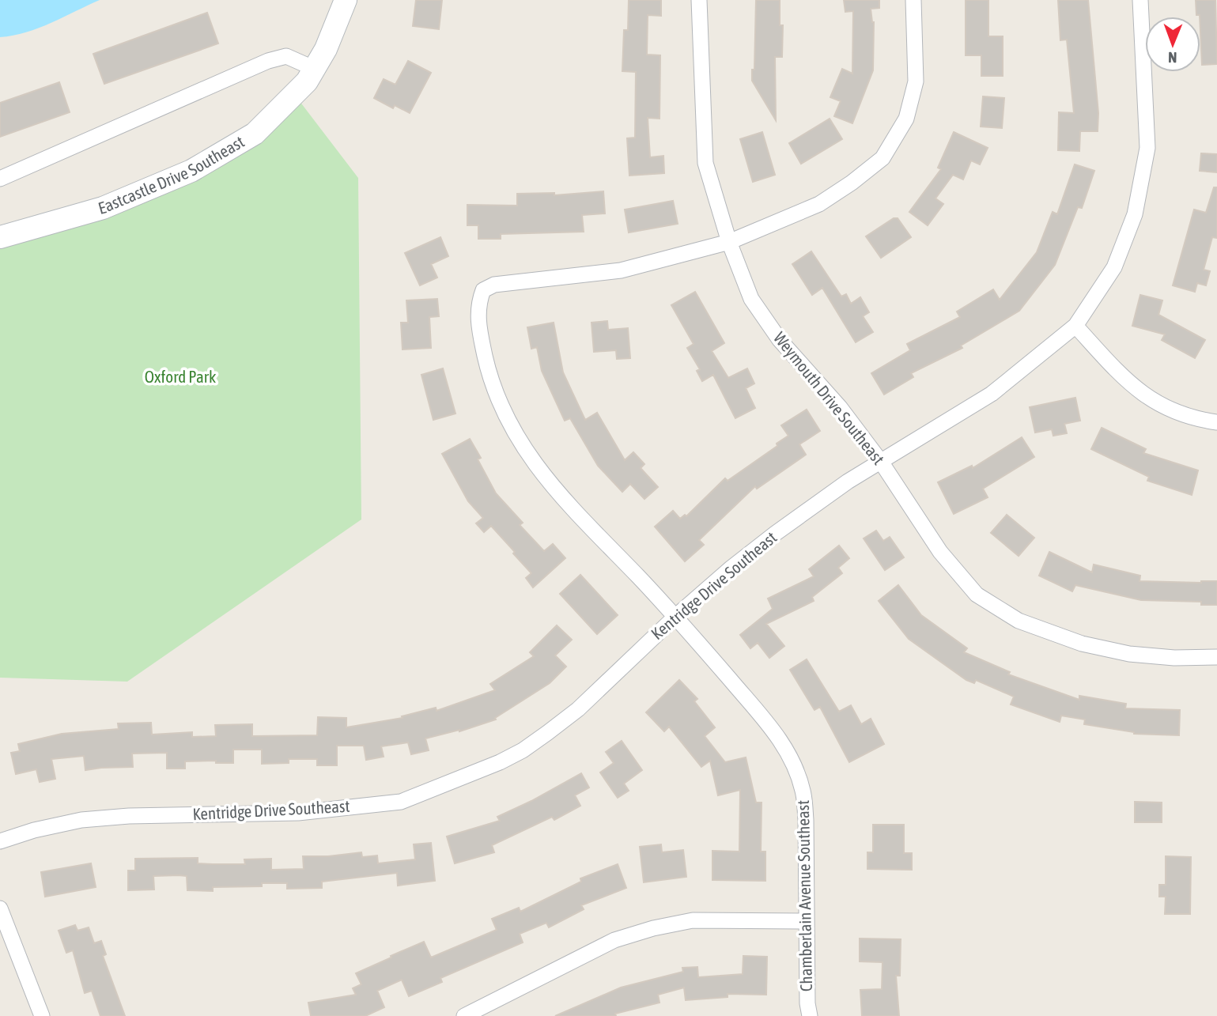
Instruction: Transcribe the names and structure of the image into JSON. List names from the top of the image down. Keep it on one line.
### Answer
{"streets":{"street":["Eastcastle Drive Southeast","Weymouth Drive Southeast","Kentridge Drive Southeast","Chamberlain Avenue Southeast"]},"crossings":[["Weymouth Drive Southeast","Kentridge Drive Southeast"],["Weymouth Drive Southeast","Chamberlain Avenue Southeast"],["Kentridge Drive Southeast","Chamberlain Avenue Southeast"]],"parks":["Oxford Park"],"north":"bottom"}
